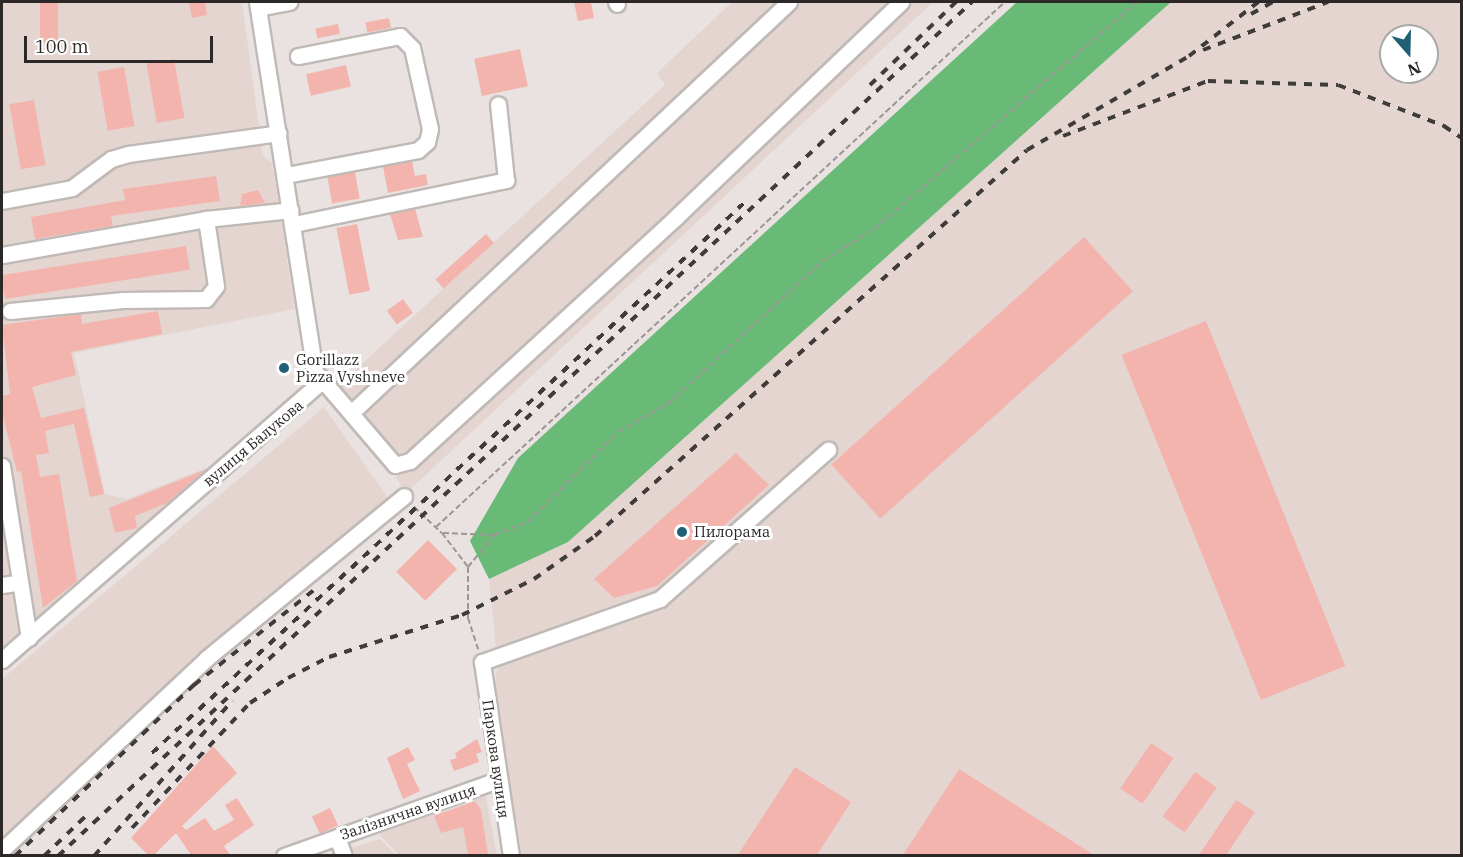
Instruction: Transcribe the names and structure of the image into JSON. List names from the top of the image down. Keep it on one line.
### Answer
{"streets":{"street":["вулиця Балукова","Паркова вулиця","Залізнична вулиця"]},"crossings":[["Паркова вулиця","Залізнична вулиця"]],"places":["Gorillazz Pizza Vyshneve","Пилорама"],"scale_bar":"100 m","north":"bottom"}
